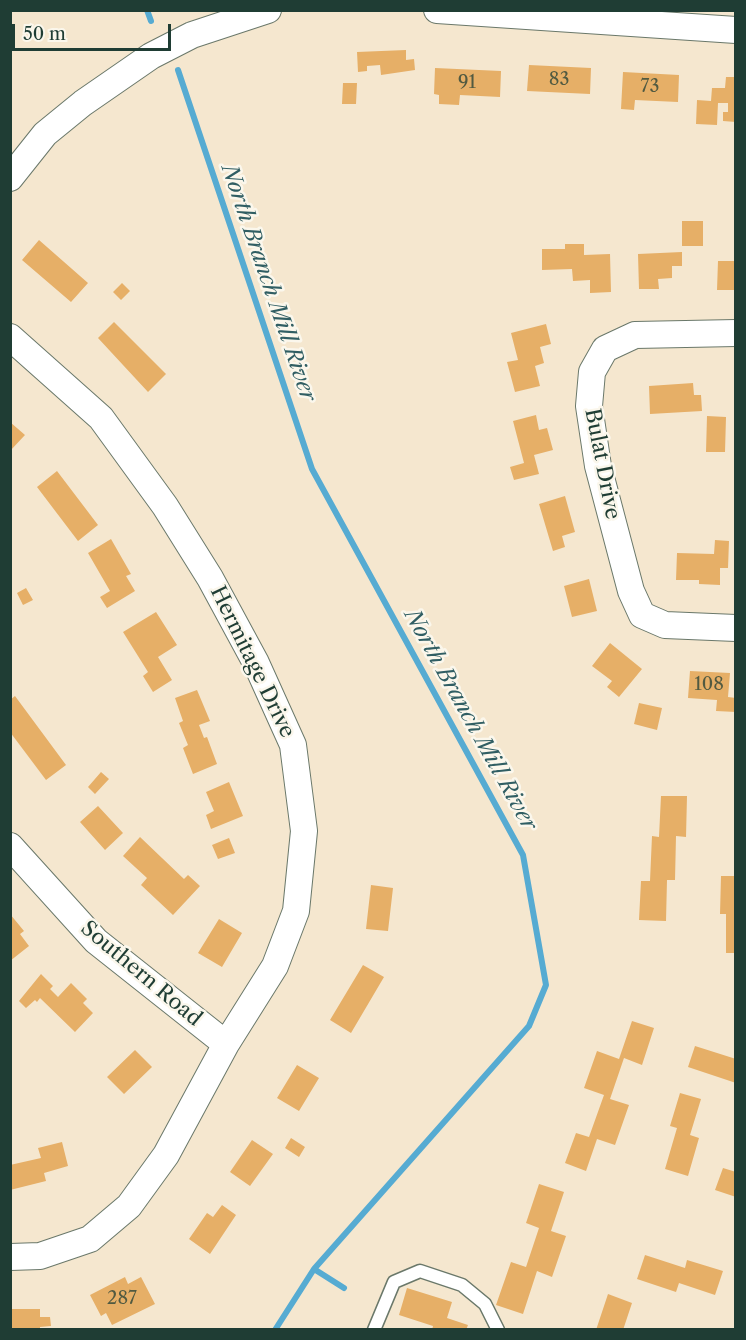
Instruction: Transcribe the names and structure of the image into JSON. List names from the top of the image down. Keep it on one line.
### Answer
{"streets":{"street":["Bulat Drive","Hermitage Drive","Southern Road"]},"crossings":[["Hermitage Drive","Southern Road"]],"water":["North Branch Mill River"],"house_numbers":["83","91","73","108","287"],"scale_bar":"50 m"}
